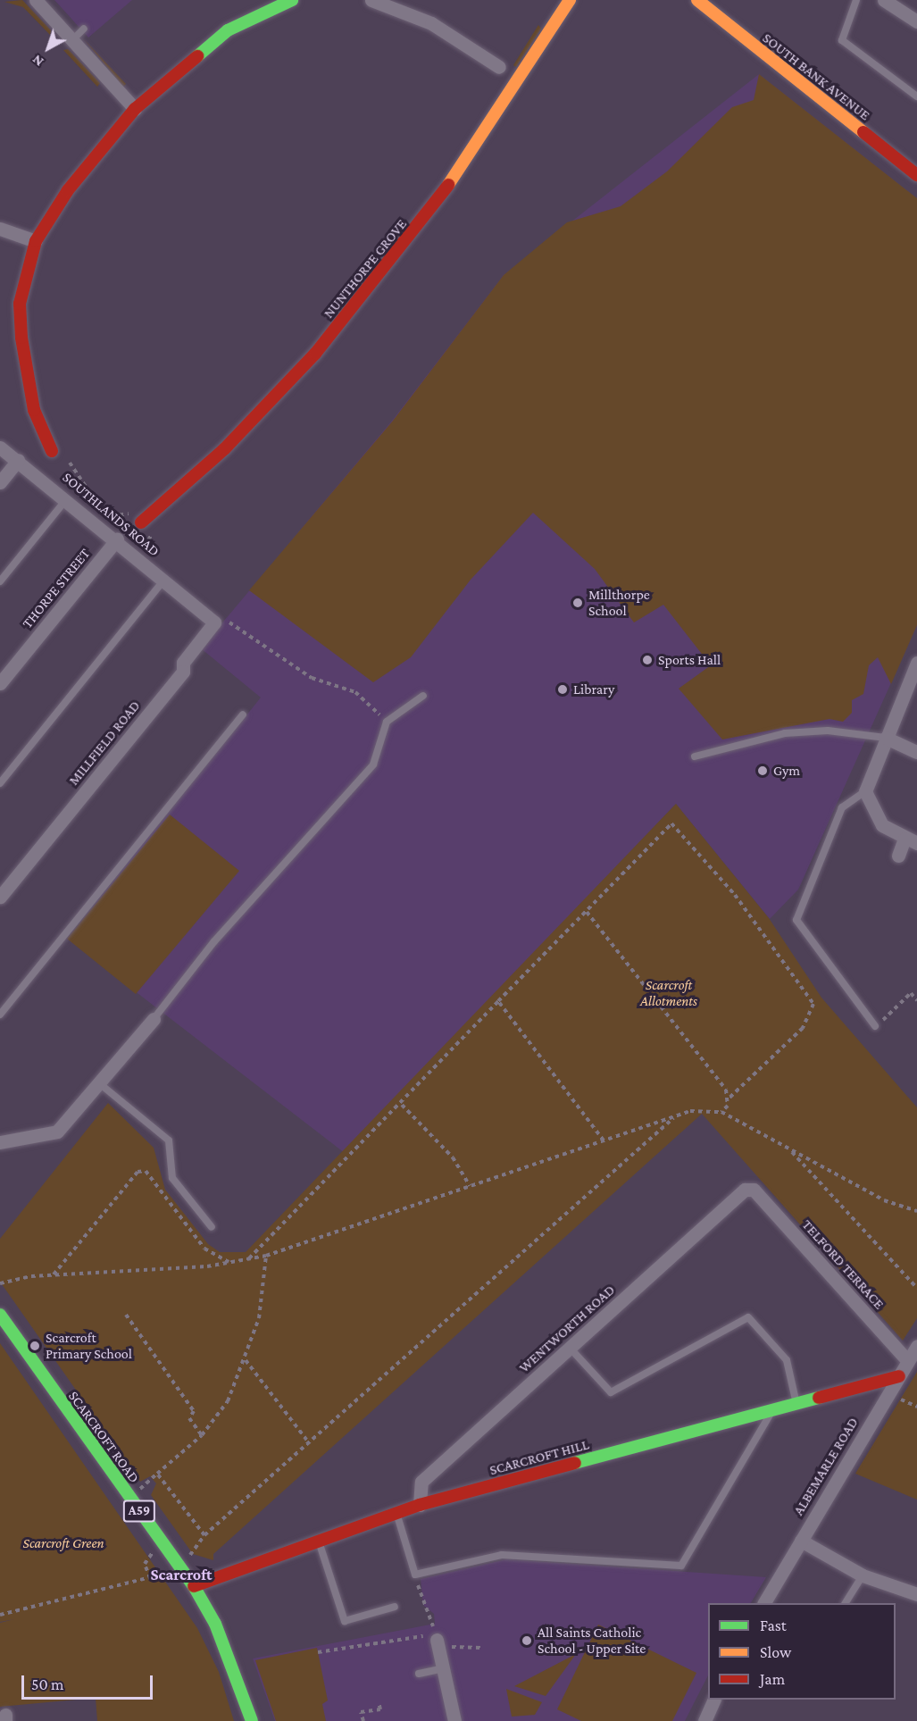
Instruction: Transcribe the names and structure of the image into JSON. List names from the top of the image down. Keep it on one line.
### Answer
{"streets":{"street":["SOUTH BANK AVENUE","NUNTHORPE GROVE","SOUTHLANDS ROAD","THORPE STREET","MILLFIELD ROAD","TELFORD TERRACE","WENTWORTH ROAD","SCARCROFT ROAD","SCARCROFT HILL","ALBEMARLE ROAD","A59"]},"crossings":[["SOUTHLANDS ROAD","THORPE STREET"],["SOUTHLANDS ROAD","MILLFIELD ROAD"],["TELFORD TERRACE","WENTWORTH ROAD"],["TELFORD TERRACE","ALBEMARLE ROAD"],["WENTWORTH ROAD","SCARCROFT HILL"],["SCARCROFT ROAD","SCARCROFT HILL"],["SCARCROFT HILL","ALBEMARLE ROAD"]],"districts":["Scarcroft"],"parks":["Scarcroft Allotments","Scarcroft Green"],"places":["Millthorpe School","Sports Hall","Library","Gym","Scarcroft Primary School","All Saints Catholic School - Upper Site"],"legend":["Fast","Slow","Jam"],"scale_bar":"50 m","north":"bottom left"}
